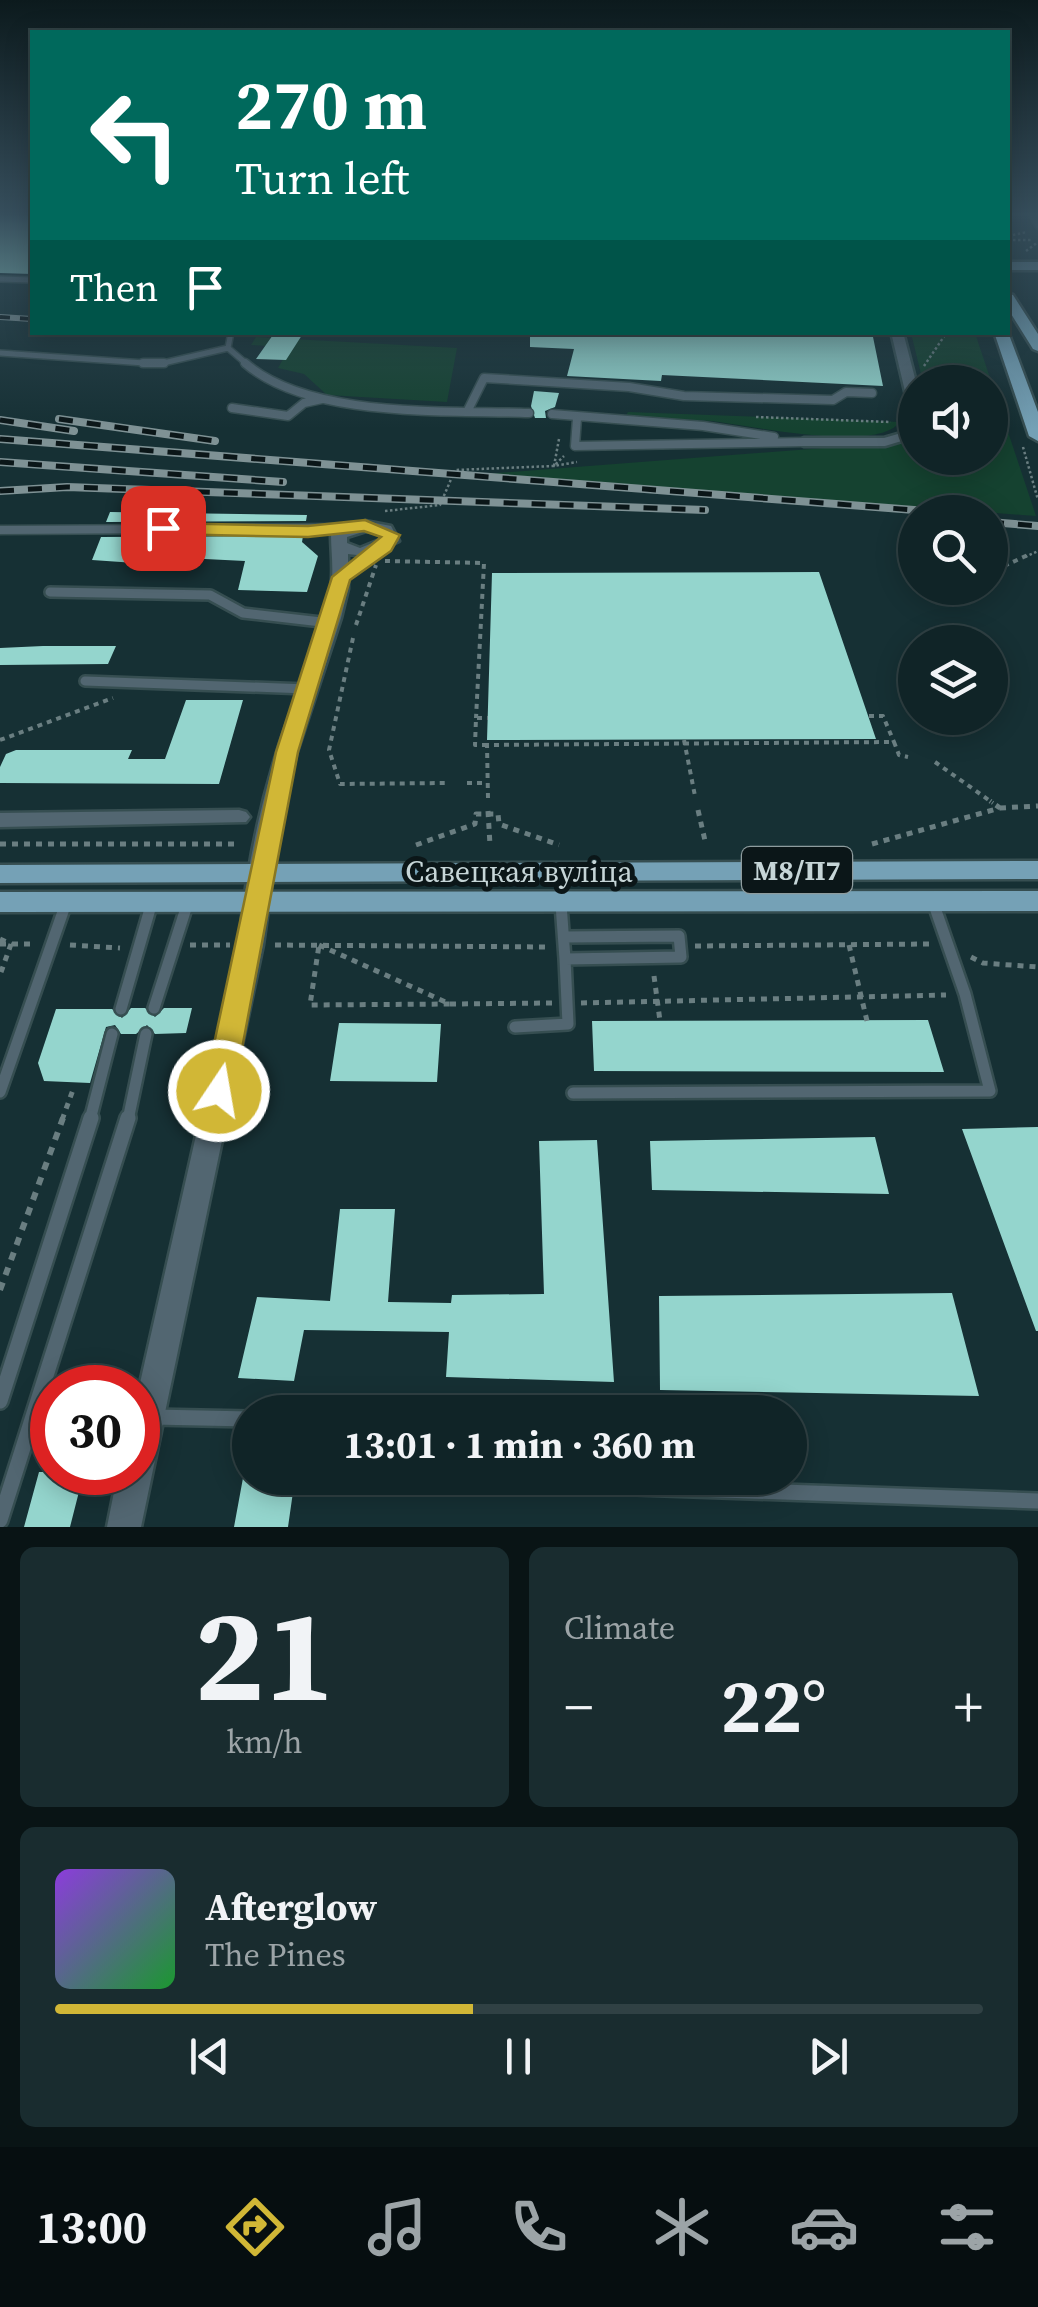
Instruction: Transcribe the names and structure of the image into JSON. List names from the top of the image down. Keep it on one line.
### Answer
{"streets":{"main road":["М8/П7","Савецкая вуліца"]},"page":{"turn":["270 m","Turn left"],"then":"Then","limit":"30","trip":"13:01 · 1 min · 360 m","tile":[["21","km/h"],"Climate"],"heat":["−","22°","+"],"song":["Afterglow","The Pines"],"tabs":"13:00"}}
